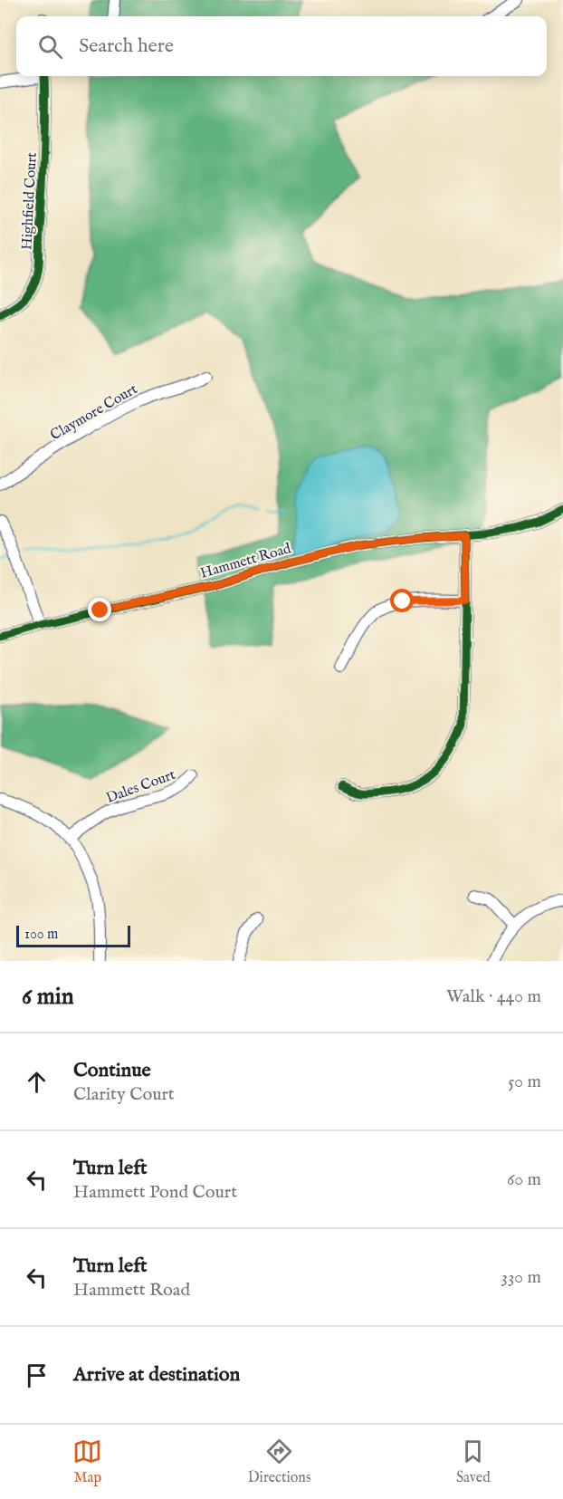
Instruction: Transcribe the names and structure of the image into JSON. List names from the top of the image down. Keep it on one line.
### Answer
{"streets":{"street":["Highfield Court","Claymore Court","Hammett Road","Dales Court"]},"scale_bar":"100 m","page":{"search":"Search here","scale":"100 m","heading":["6 min","Walk · 440 m"],"list":[["Continue","Clarity Court","50 m"],["Turn left","Hammett Pond Court","60 m"],["Turn left","Hammett Road","330 m"],"Arrive at destination"],"nav":["Map","Directions","Saved"]}}
